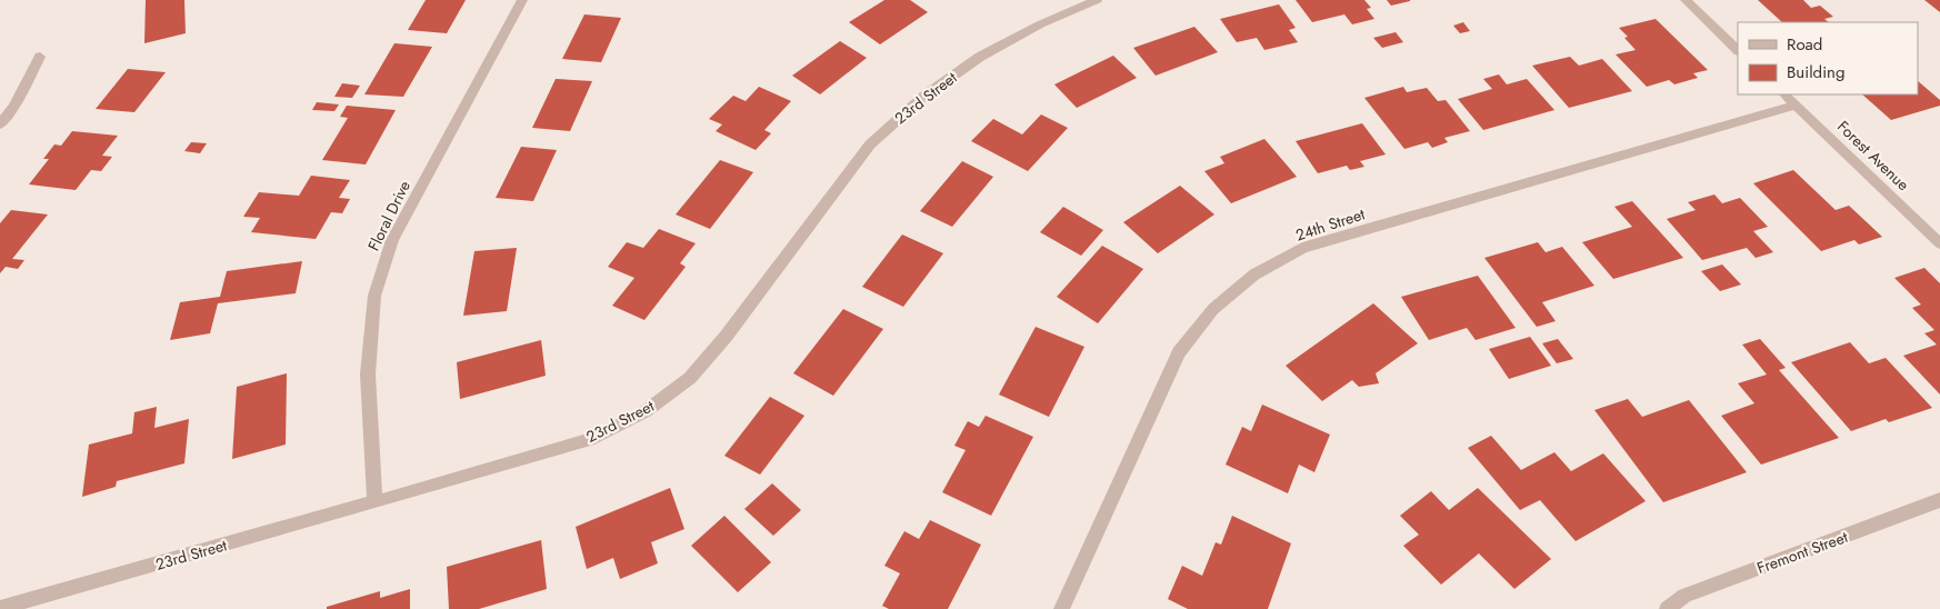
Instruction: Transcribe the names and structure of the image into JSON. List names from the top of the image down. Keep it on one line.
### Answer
{"streets":{"street":["23rd Street","Forest Avenue","Floral Drive","24th Street","Fremont Street"]},"crossings":[["23rd Street","Floral Drive"],["Forest Avenue","24th Street"]],"legend":["Road","Building"]}
